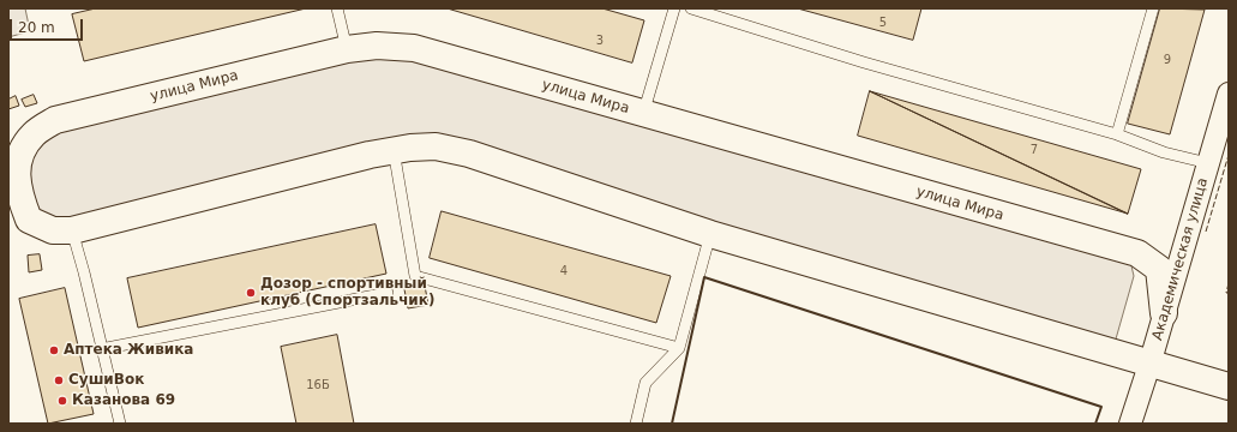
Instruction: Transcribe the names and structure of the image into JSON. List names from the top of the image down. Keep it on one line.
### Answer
{"streets":{"street":["улица Мира","Академическая улица"]},"crossings":[["улица Мира","Академическая улица"]],"places":["Дозор - спортивный клуб (Спортзальчик)","Аптека Живика","СушиВок","Казанова 69"],"house_numbers":["5","3","9","7","4","16Б"],"scale_bar":"20 m"}
